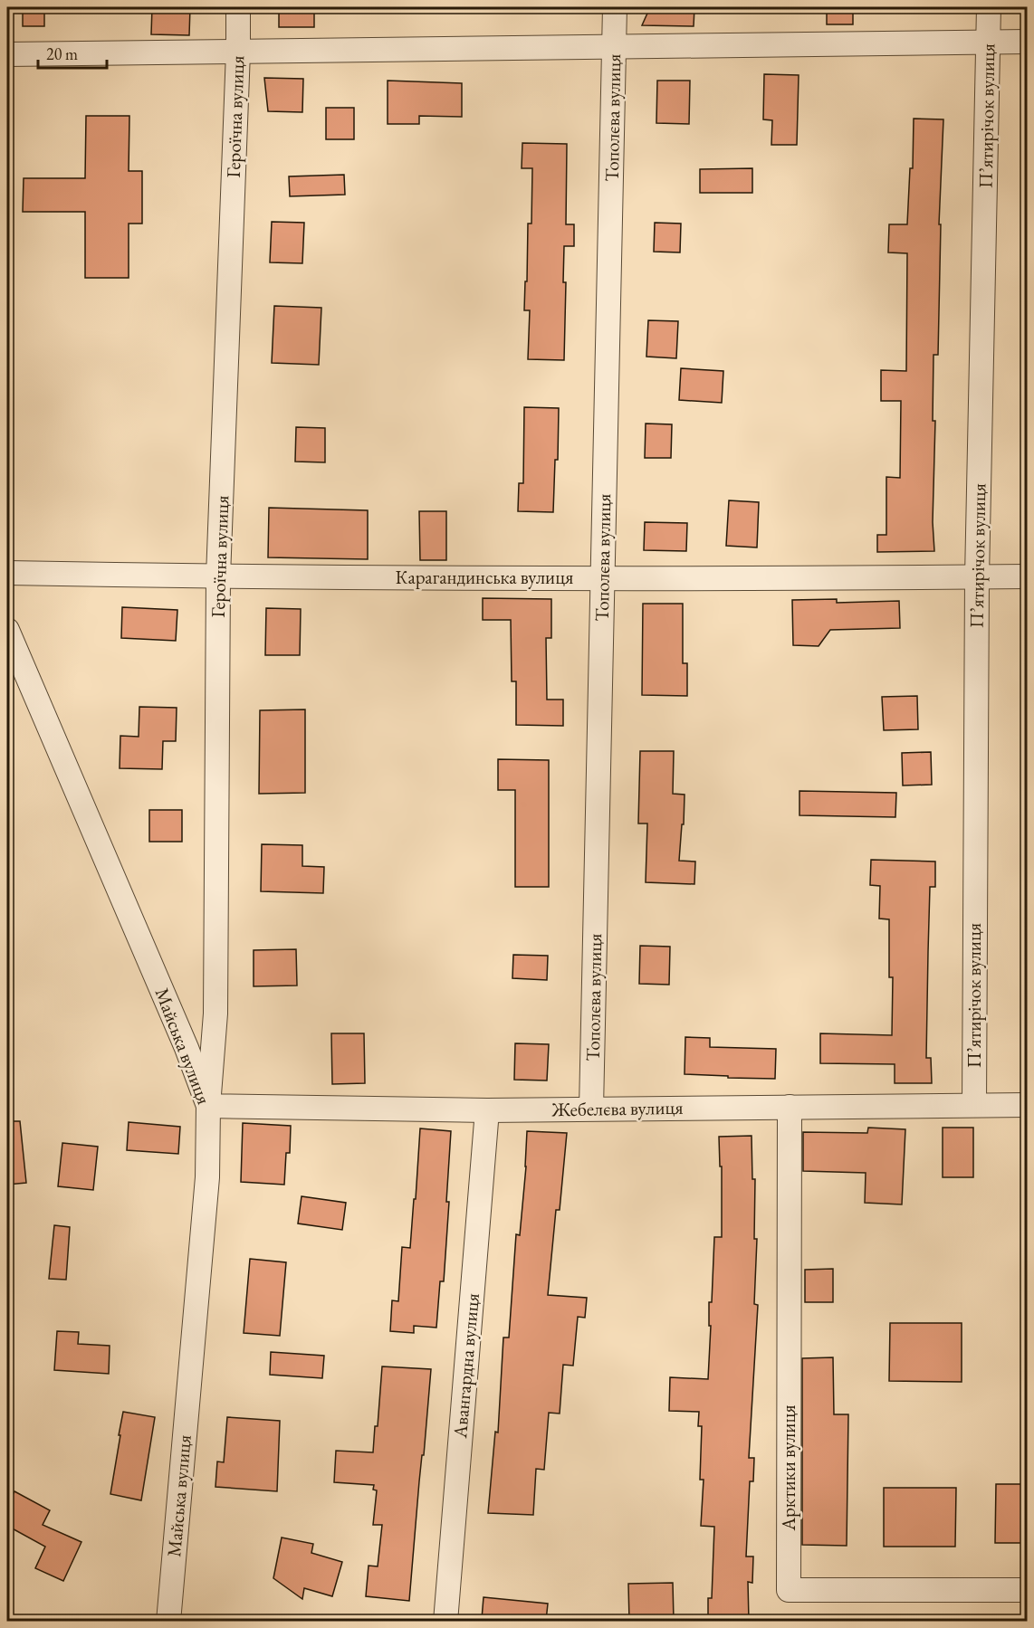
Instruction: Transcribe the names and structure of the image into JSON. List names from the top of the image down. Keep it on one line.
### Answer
{"streets":{"street":["П’ятирічок вулиця","Героїчна вулиця","Тополєва вулиця","Карагандинська вулиця","Майська вулиця","Жебелєва вулиця","Авангардна вулиця","Арктики вулиця"]},"crossings":[["П’ятирічок вулиця","Карагандинська вулиця"],["П’ятирічок вулиця","Жебелєва вулиця"],["Героїчна вулиця","Карагандинська вулиця"],["Героїчна вулиця","Майська вулиця"],["Героїчна вулиця","Жебелєва вулиця"],["Тополєва вулиця","Карагандинська вулиця"],["Тополєва вулиця","Жебелєва вулиця"],["Майська вулиця","Жебелєва вулиця"],["Жебелєва вулиця","Авангардна вулиця"],["Жебелєва вулиця","Арктики вулиця"]],"scale_bar":"20 m"}
